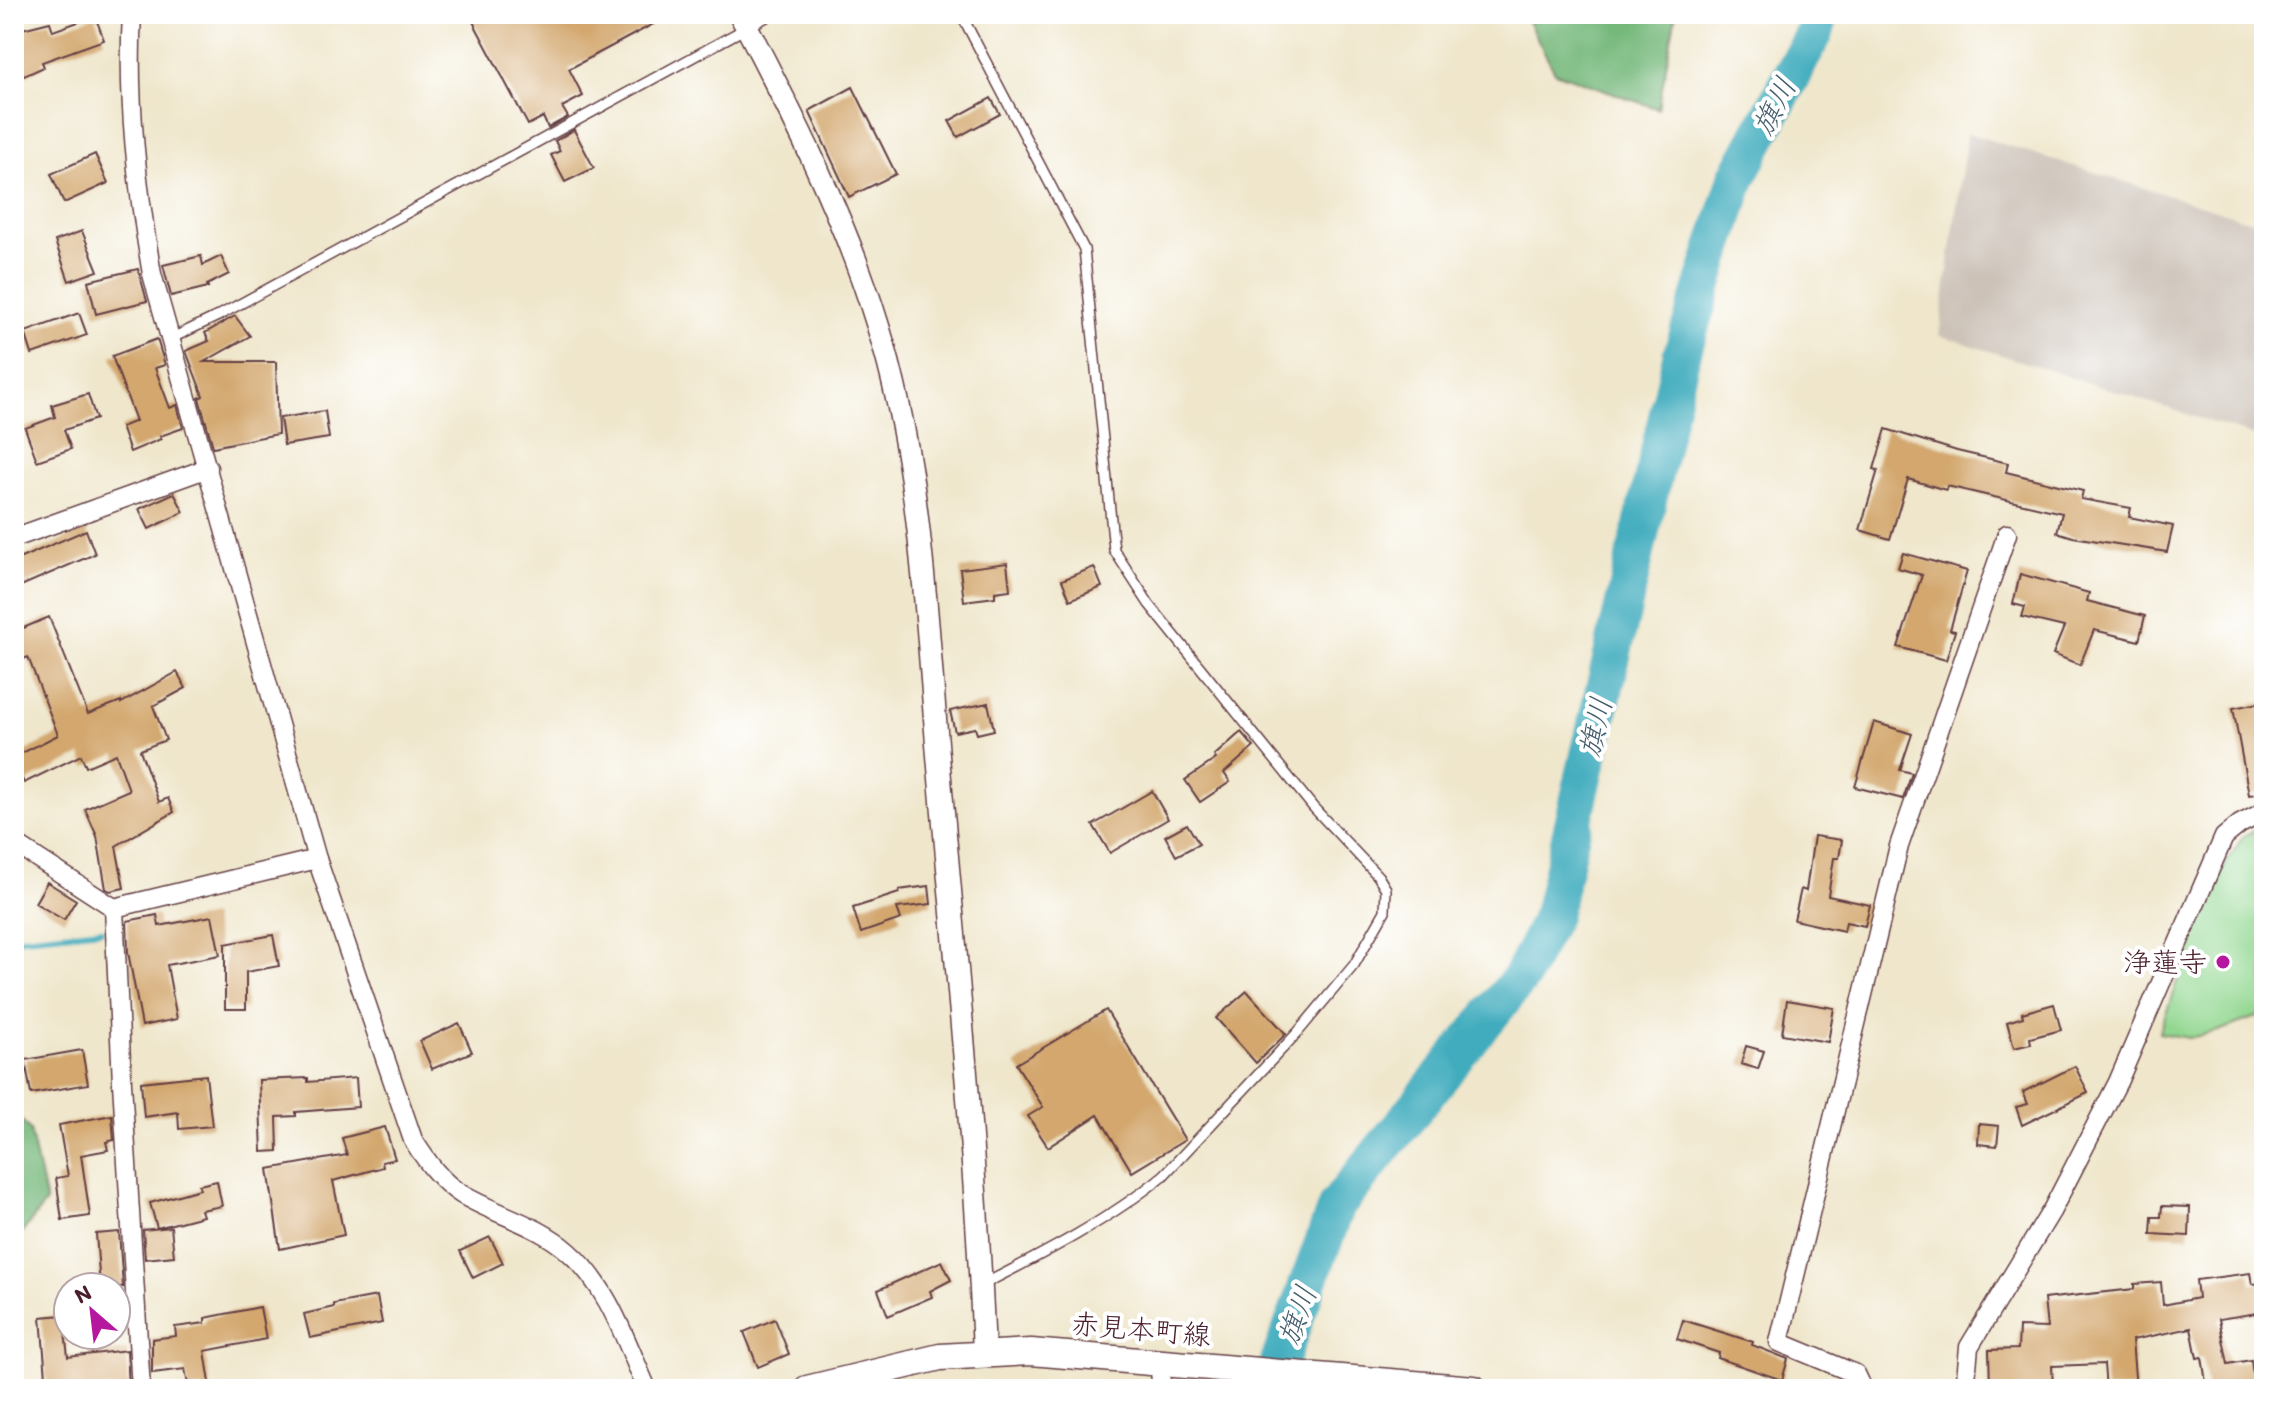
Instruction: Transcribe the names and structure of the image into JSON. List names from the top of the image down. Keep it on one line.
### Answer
{"streets":{"main road":["赤見本町線"]},"water":["旗川"],"places":["浄蓮寺"],"north":"top left"}
